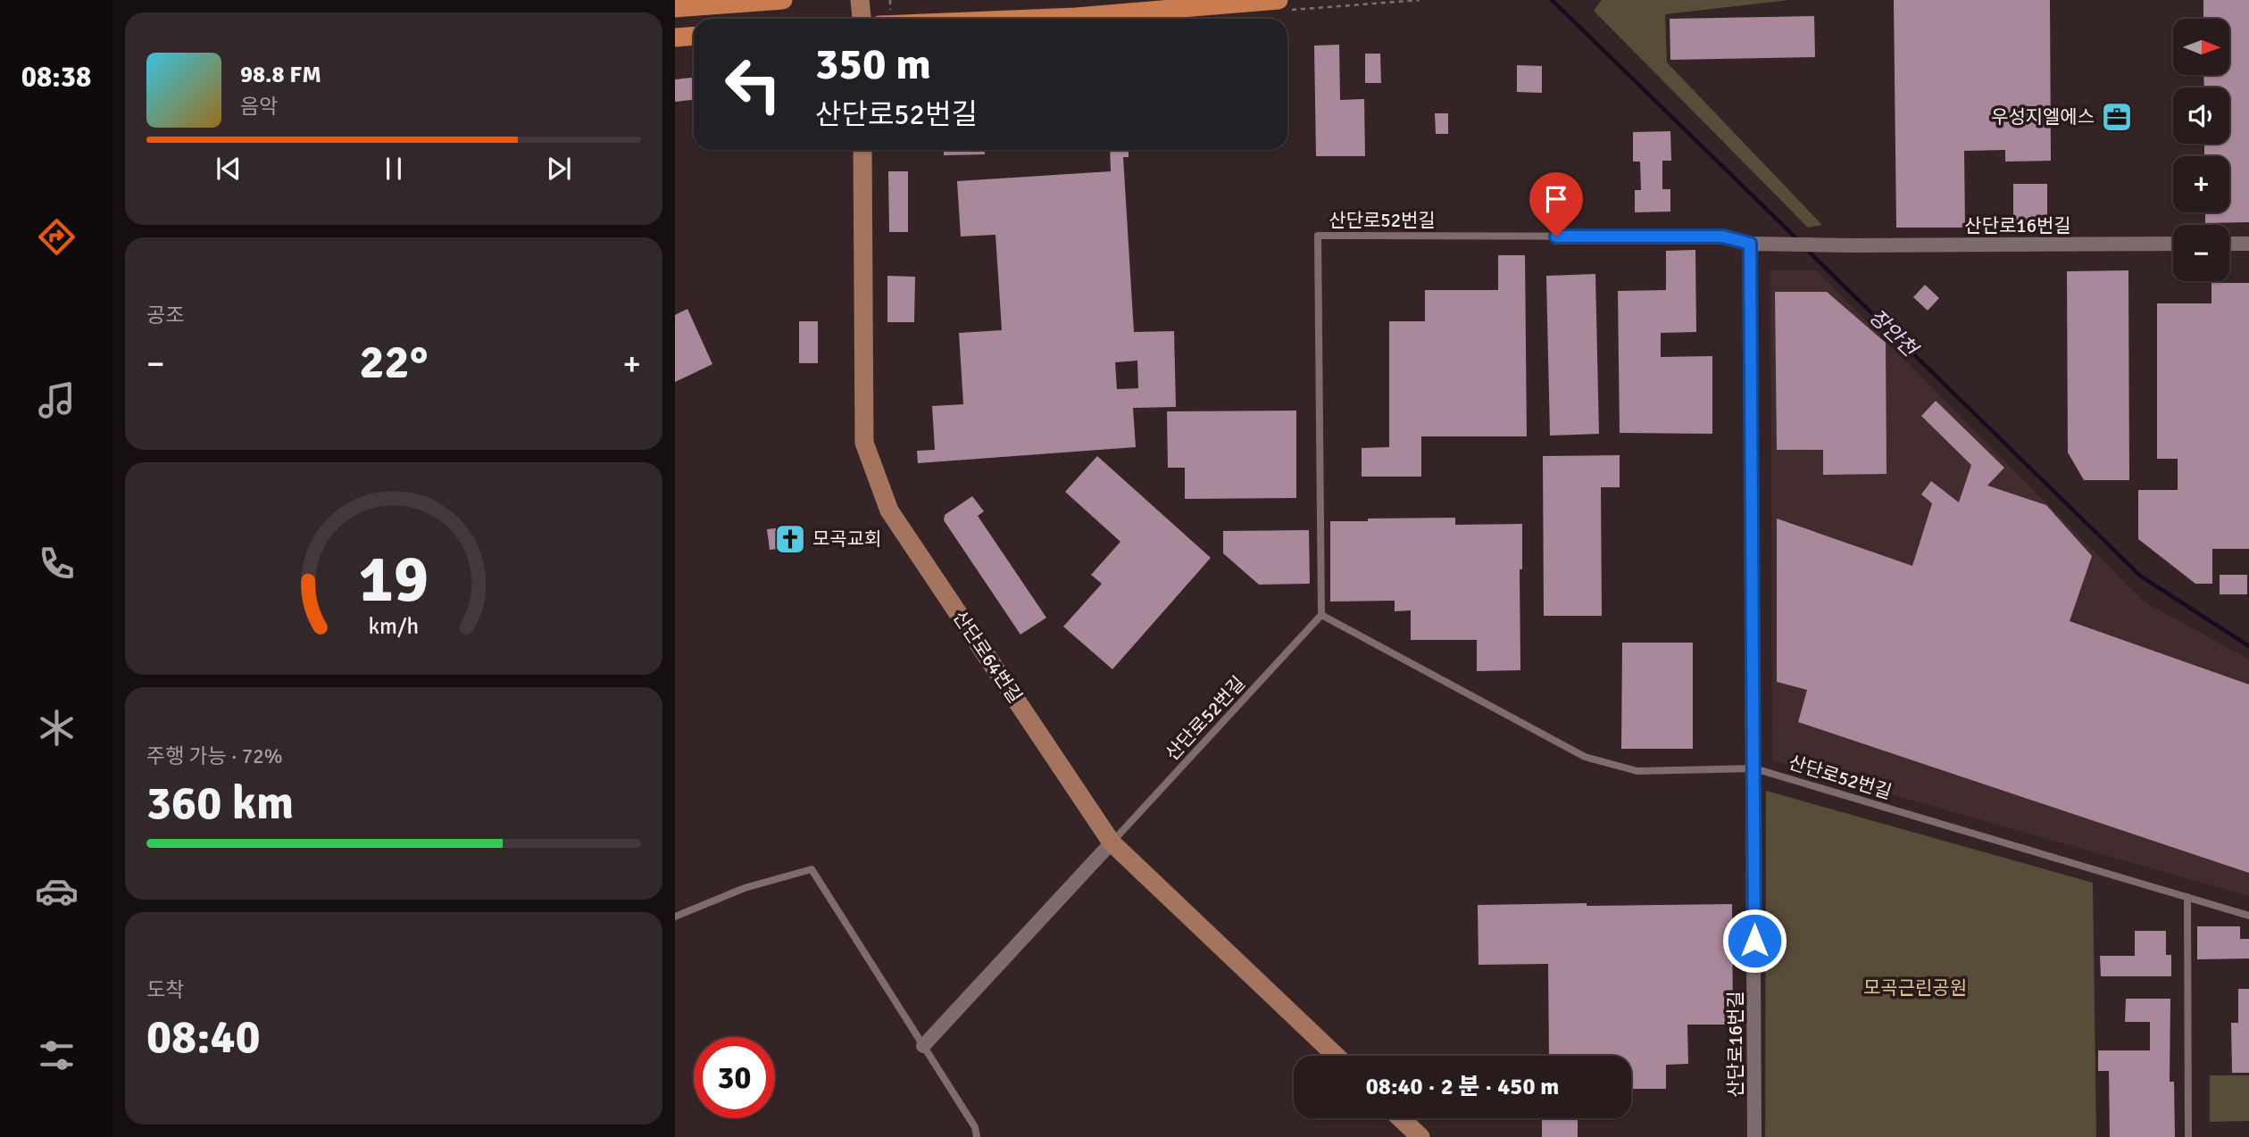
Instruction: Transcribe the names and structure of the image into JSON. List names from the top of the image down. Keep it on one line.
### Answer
{"streets":{"street":["산단로16번길","산단로64번길"],"lane":["산단로52번길"]},"crossings":[["산단로52번길","산단로16번길"],["산단로52번길","산단로64번길"]],"water":["장안천"],"parks":["모곡근린공원"],"places":{"office":["우성지엘에스"],"church":["모곡교회"]},"north":"right","page":{"tabs":"08:38","map_buttons":["+","−"],"turn":["350 m","산단로52번길"],"song":["98.8 FM","음악"],"tile":["공조",["주행 가능 · 72%","360 km"],["도착","08:40"]],"heat":["−","22°","+"],"limit":"30","trip":"08:40 · 2 분 · 450 m","gauge":["19","km/h"]}}
